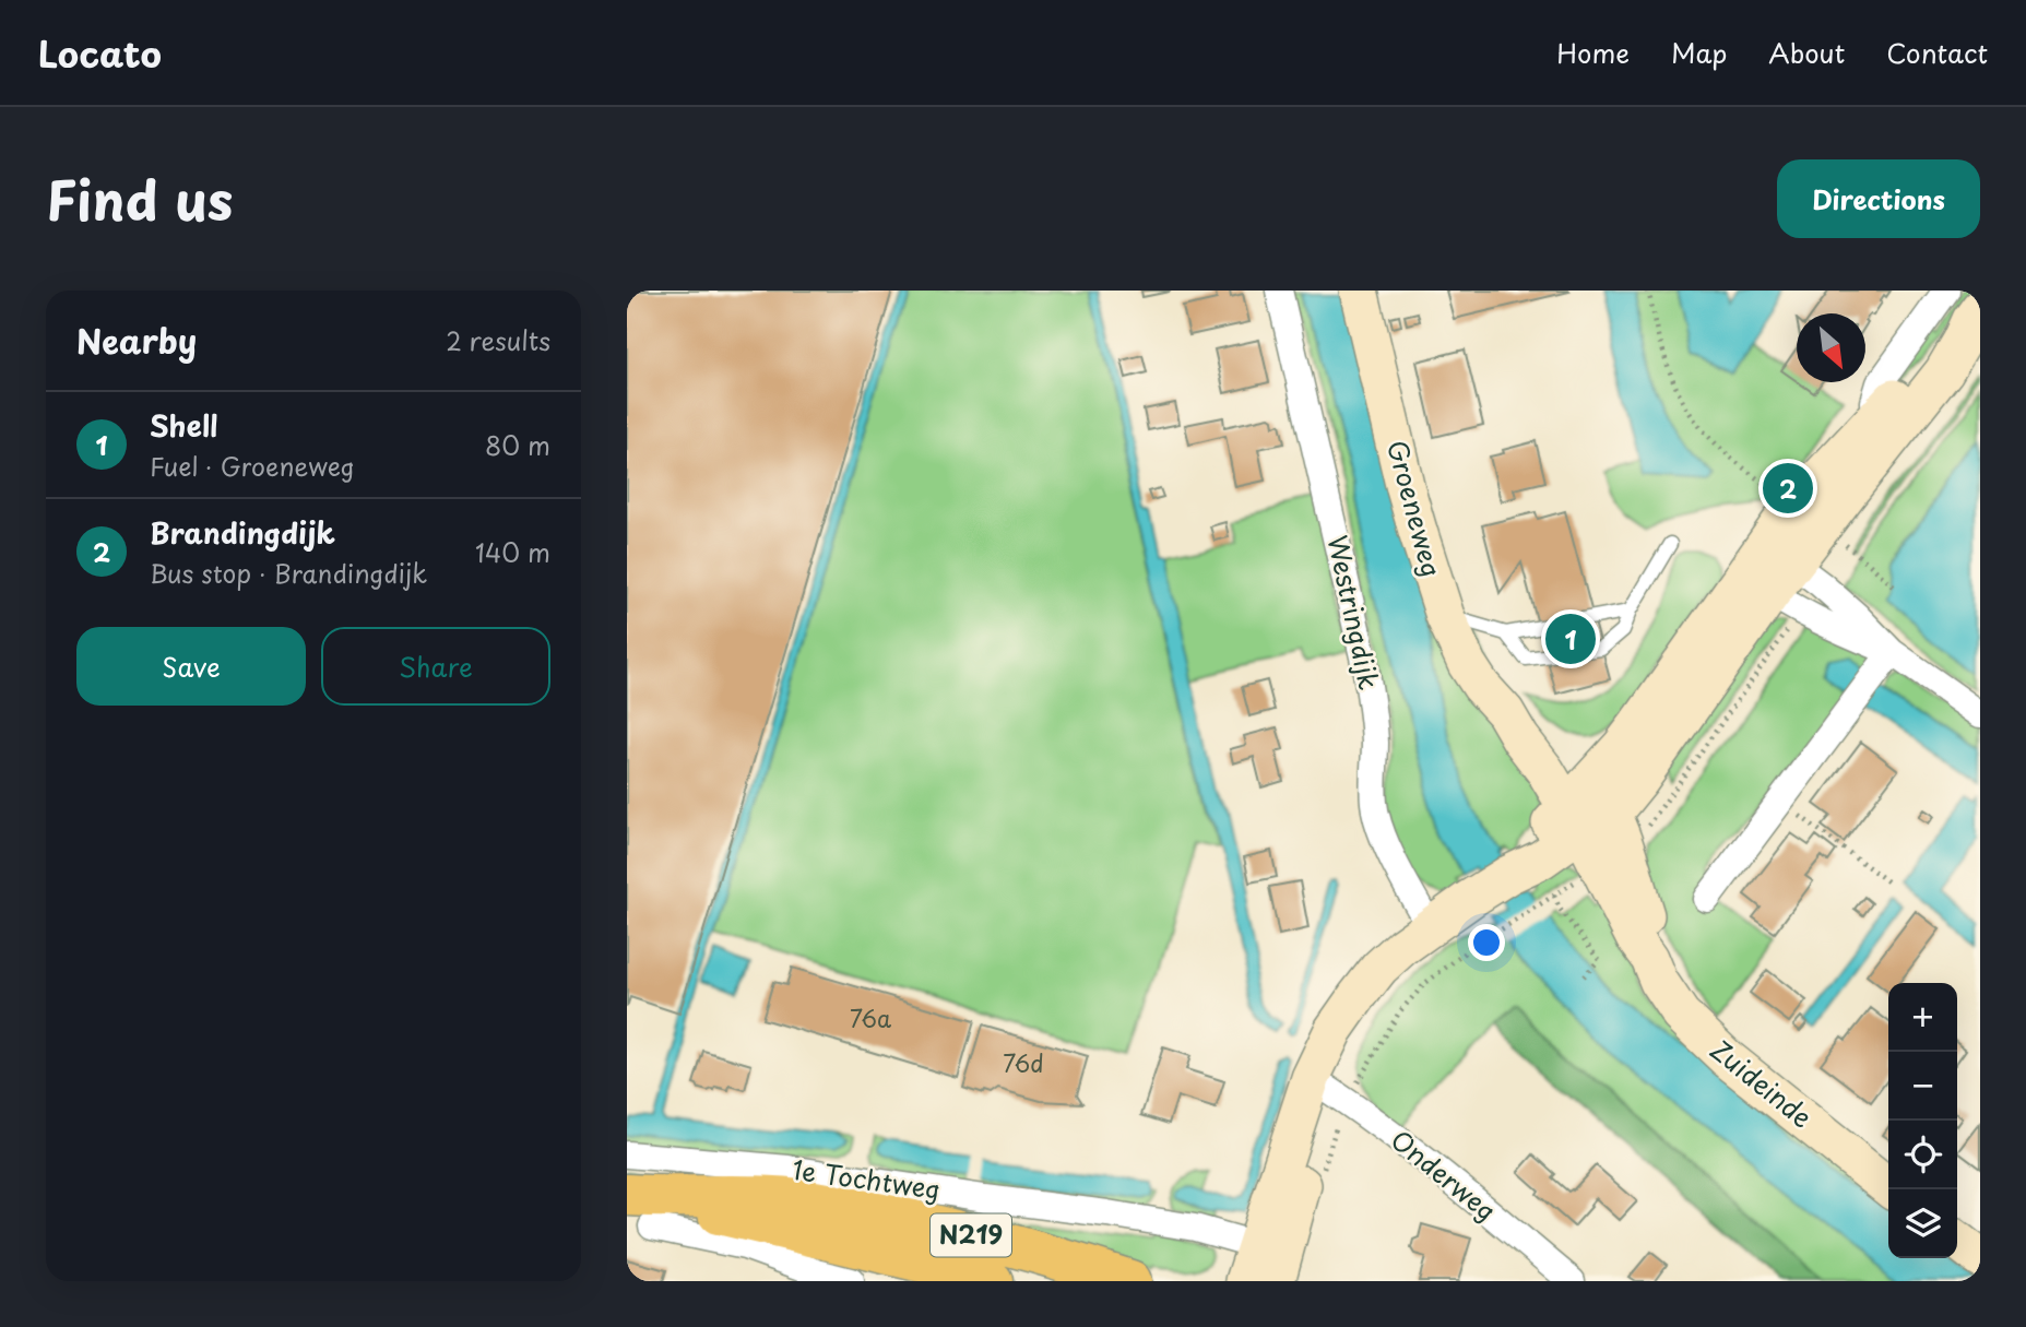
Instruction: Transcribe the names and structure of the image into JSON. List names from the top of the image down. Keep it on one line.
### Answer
{"streets":{"main road":["1e Tochtweg","N219"],"street":["Groeneweg","Westringdijk","Zuideinde","Onderweg"]},"crossings":[["Groeneweg","Zuideinde"],["1e Tochtweg","N219"]],"house_numbers":["76a","76d"],"north":"bottom right","page":{"header":"Locato","nav":["Home","Map","About","Contact"],"title":"Find us","buttons":["Directions",["Save","Share"]],"heading":["Nearby","2 results"],"list":[{"mark":"1","name":"Shell","note":"Fuel · Groeneweg","value":"80 m"},{"mark":"2","name":"Brandingdijk","note":"Bus stop · Brandingdijk","value":"140 m"}],"pins":["2","1"],"map_buttons":["+","−"]}}
